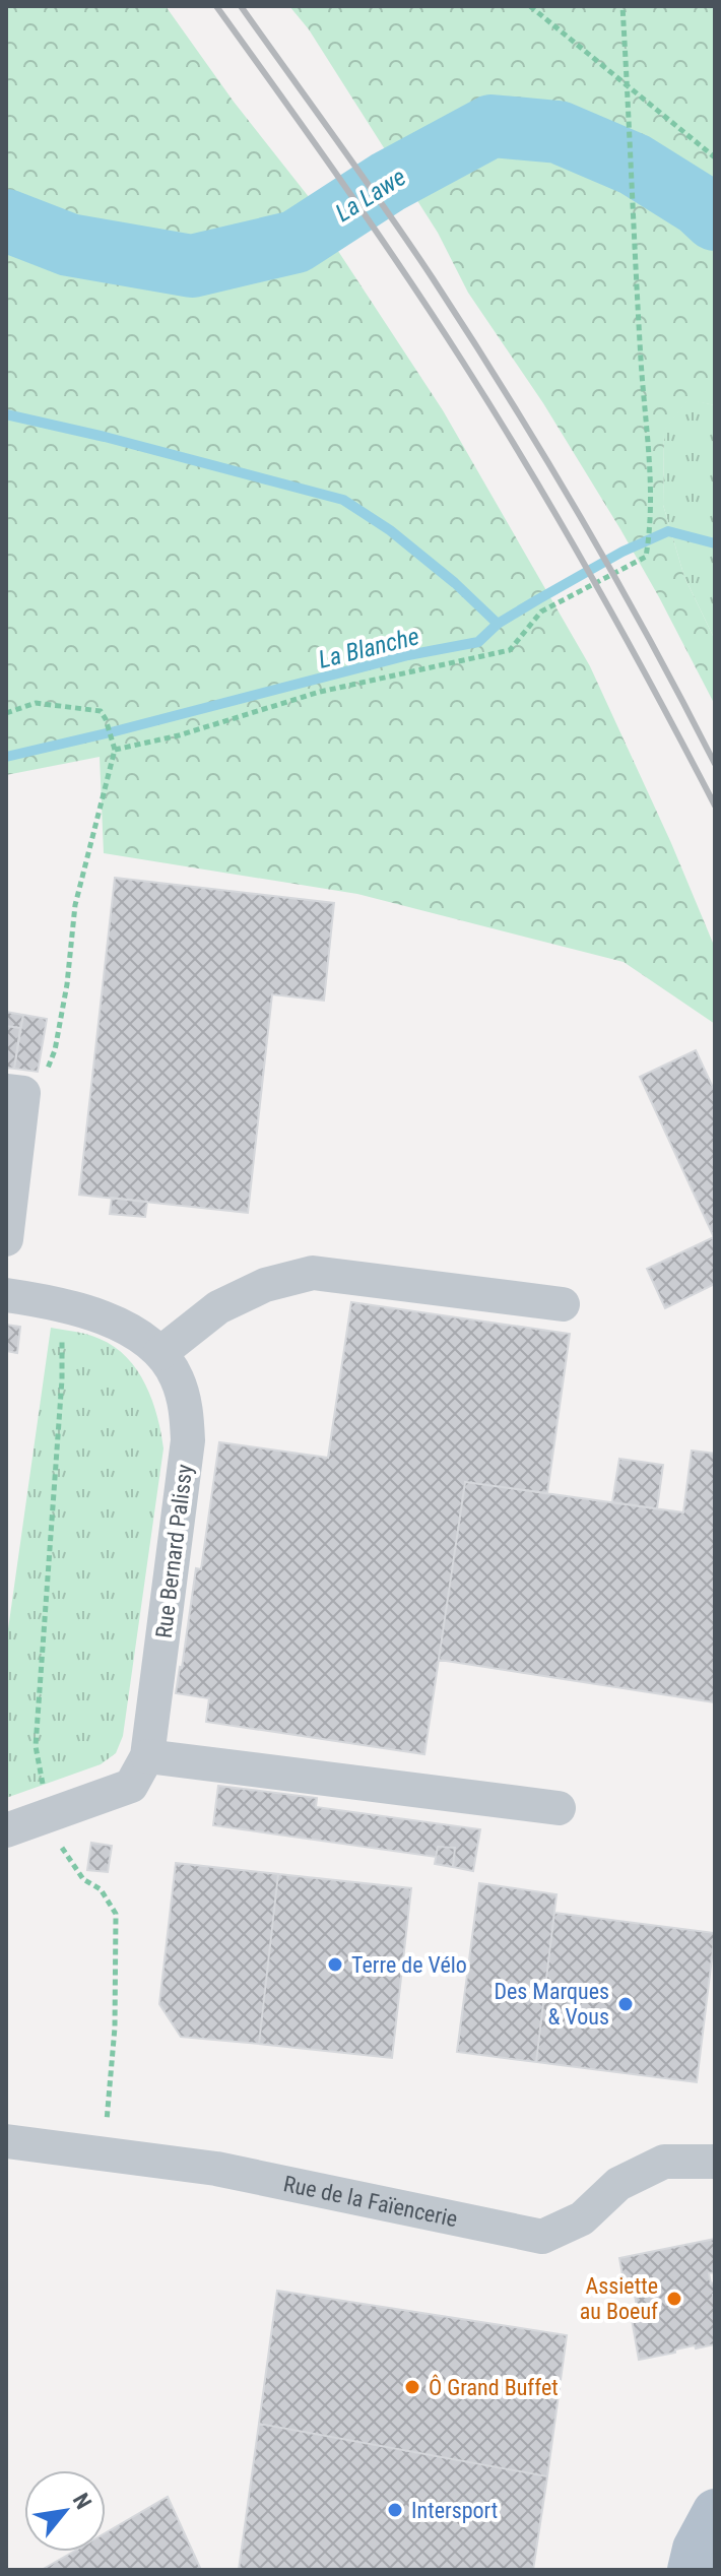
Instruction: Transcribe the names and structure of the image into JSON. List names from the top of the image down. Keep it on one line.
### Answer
{"streets":{"street":["Rue Bernard Palissy","Rue de la Faïencerie"]},"water":["La Lawe","La Blanche"],"places":["Terre de Vélo","Des Marques & Vous","Assiette au Boeuf","Ô Grand Buffet","Intersport"],"north":"top right"}
